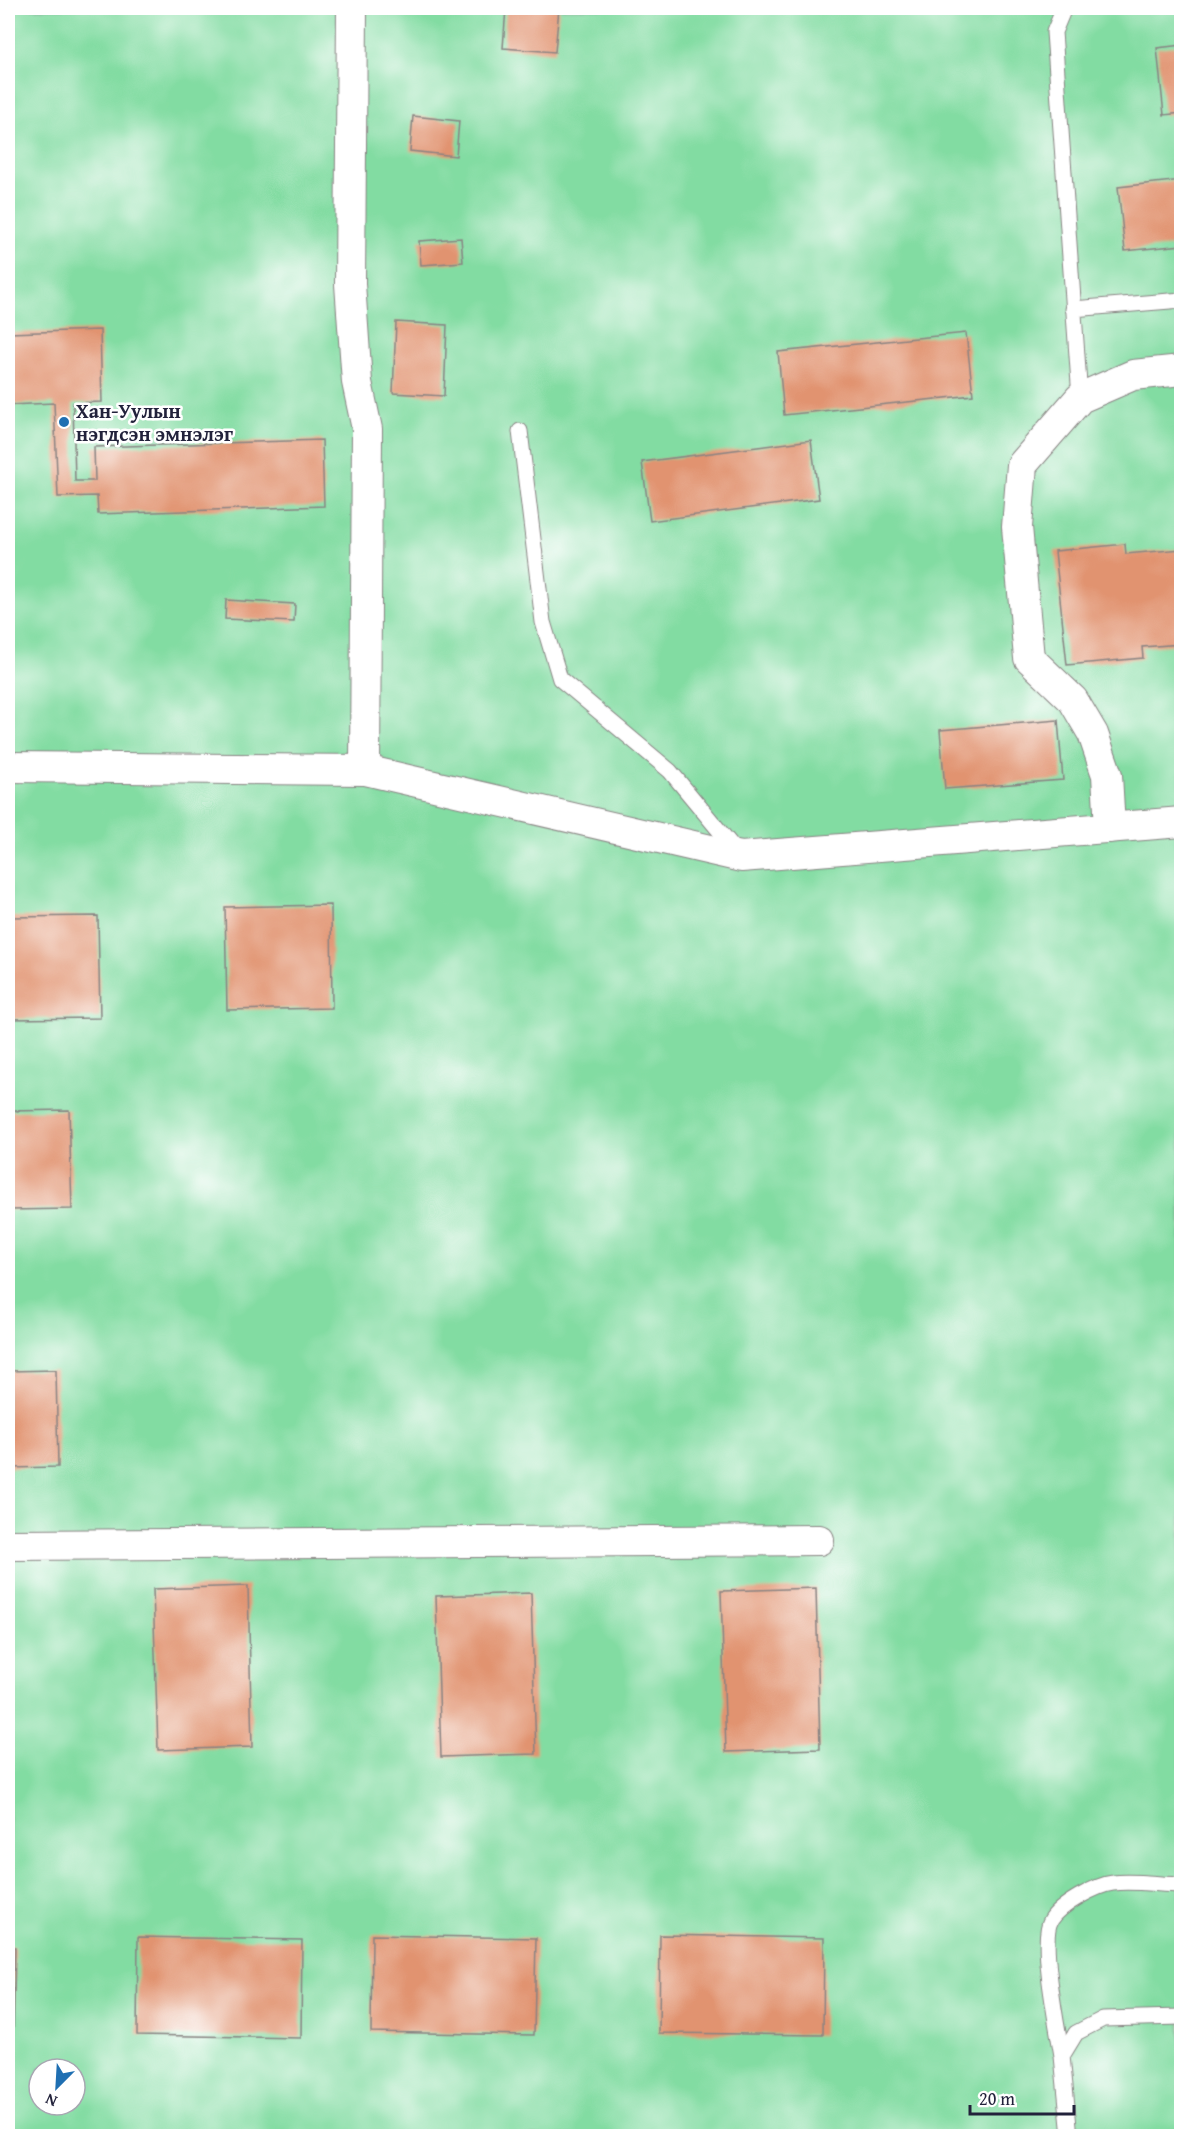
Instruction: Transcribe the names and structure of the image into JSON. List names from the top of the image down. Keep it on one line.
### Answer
{"places":["Хан-Уулын нэгдсэн эмнэлэг"],"scale_bar":"20 m","north":"bottom left"}
